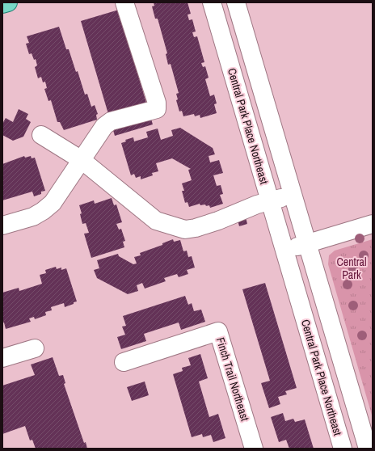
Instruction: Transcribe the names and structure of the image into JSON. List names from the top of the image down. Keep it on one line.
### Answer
{"streets":{"street":["Central Park Place Northeast","Finch Trail Northeast"]},"parks":["Central Park"]}
